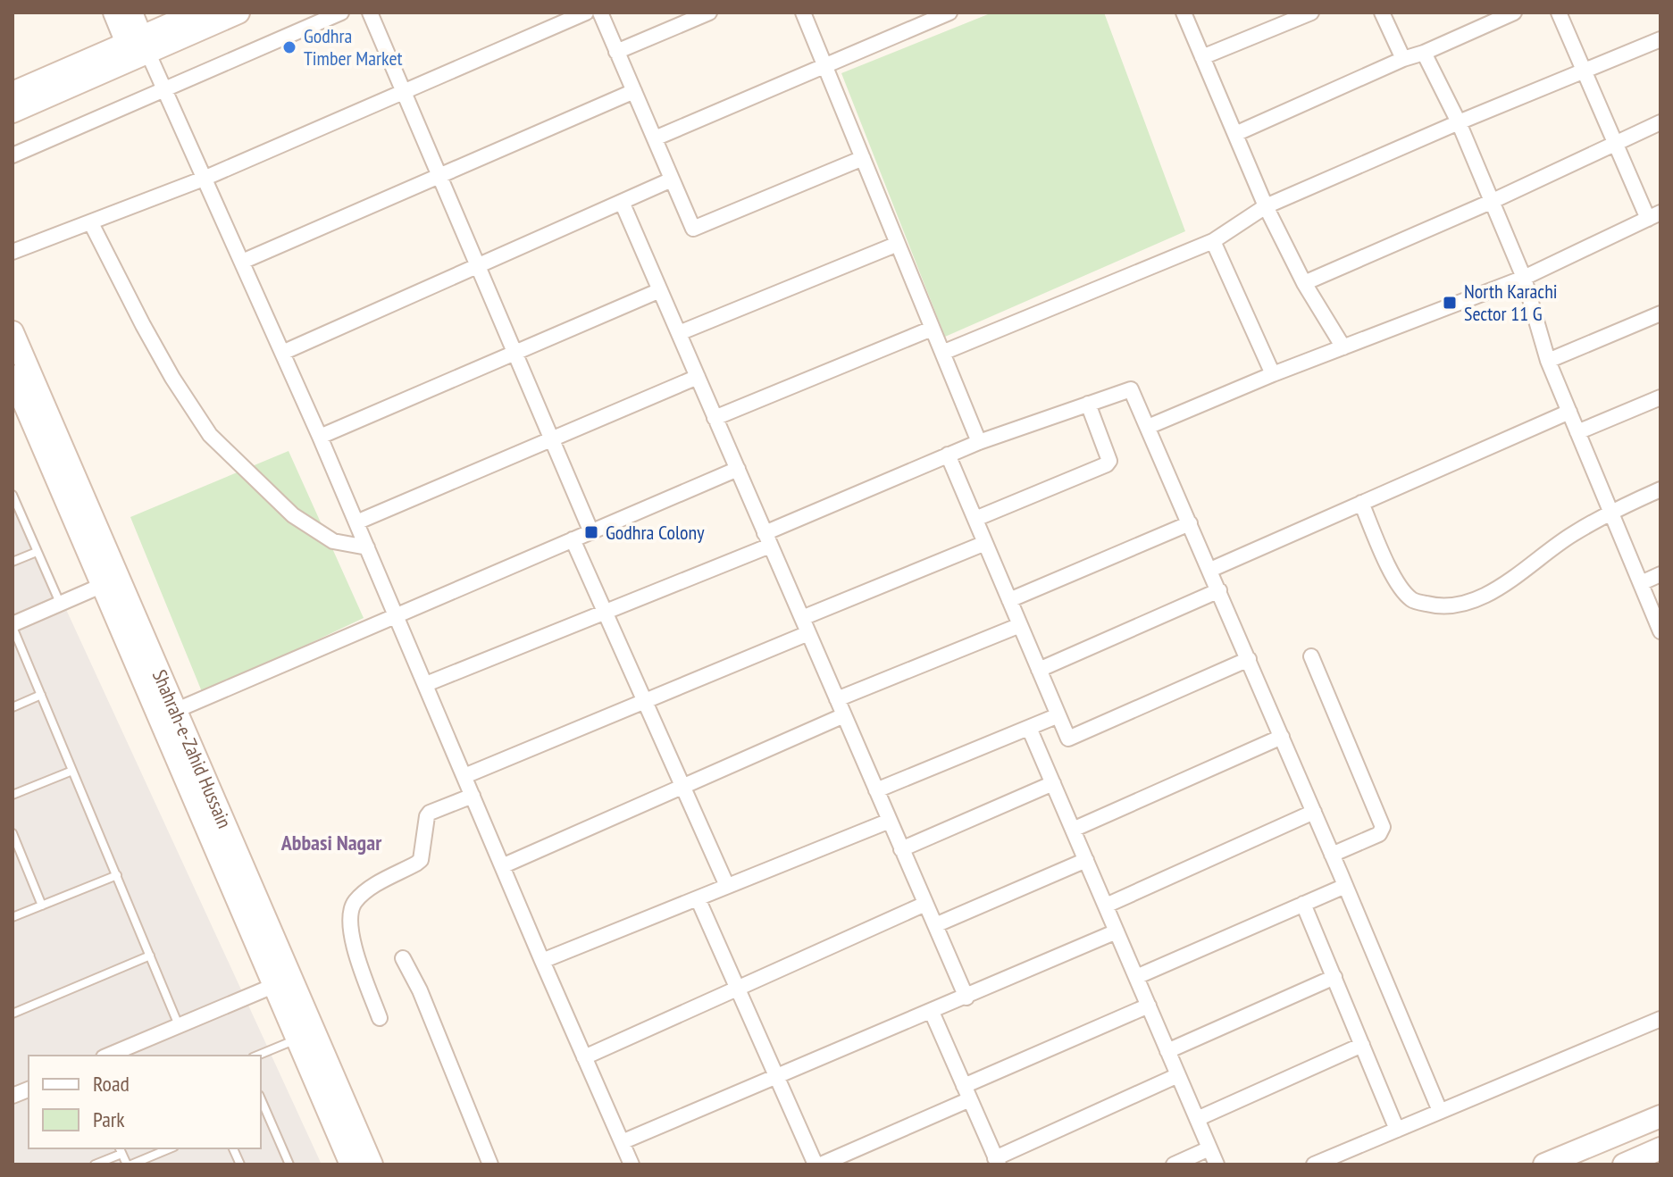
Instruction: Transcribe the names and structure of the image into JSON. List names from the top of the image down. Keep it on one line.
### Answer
{"streets":{"main road":["Shahrah-e-Zahid Hussain"]},"districts":["Abbasi Nagar"],"places":{"other":["Godhra Timber Market"],"transit":["North Karachi Sector 11 G","Godhra Colony"]},"legend":["Road","Park"]}
